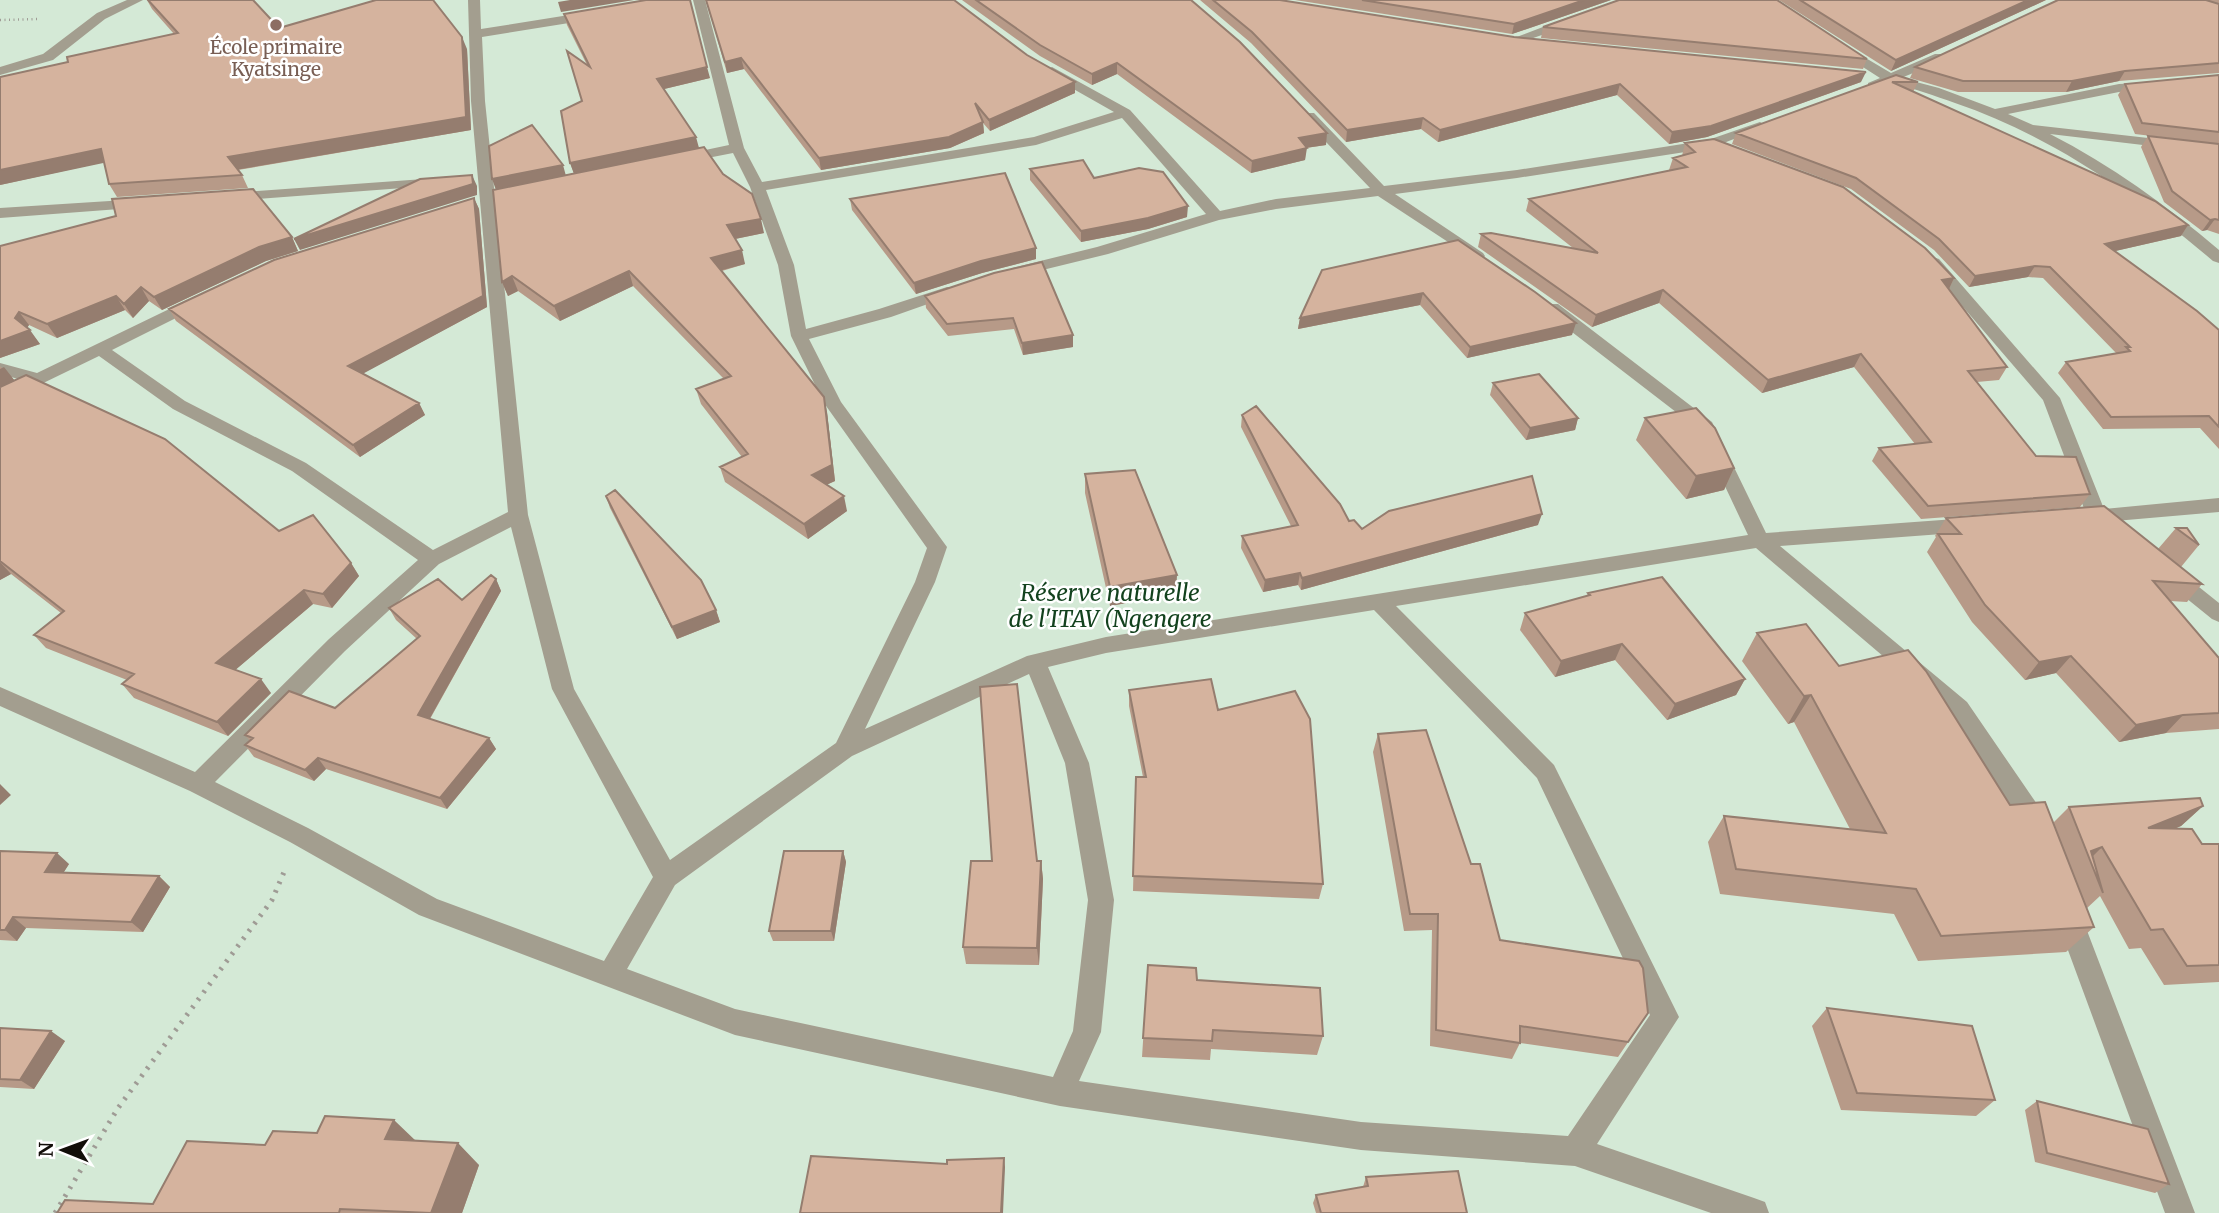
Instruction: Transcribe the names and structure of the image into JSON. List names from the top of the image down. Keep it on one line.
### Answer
{"parks":["Réserve naturelle de l'ITAV (Ngengere"],"places":["École primaire Kyatsinge"],"north":"left"}
